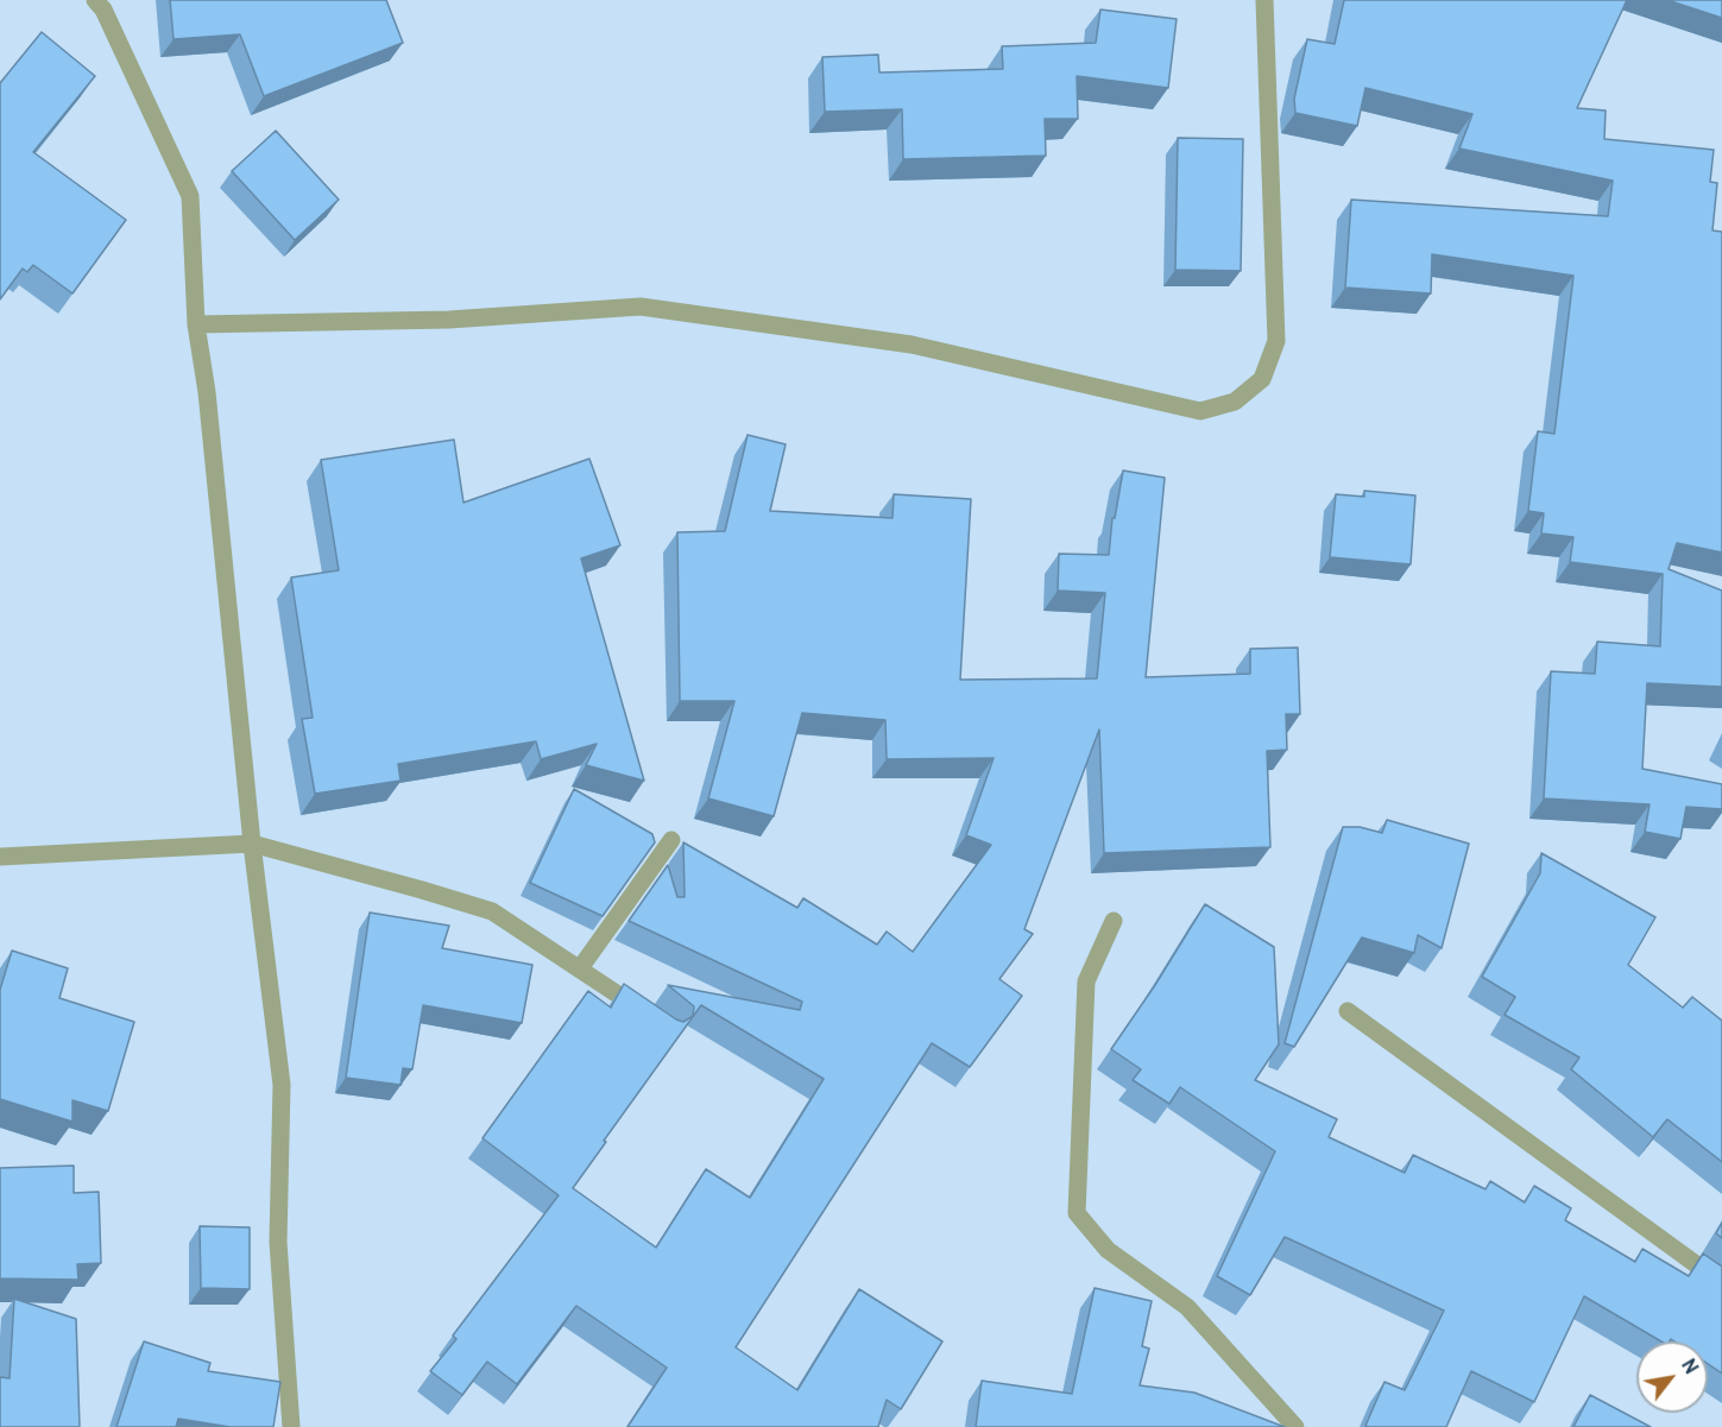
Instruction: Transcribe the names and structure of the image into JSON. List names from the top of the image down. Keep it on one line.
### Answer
{"north":"top right"}
